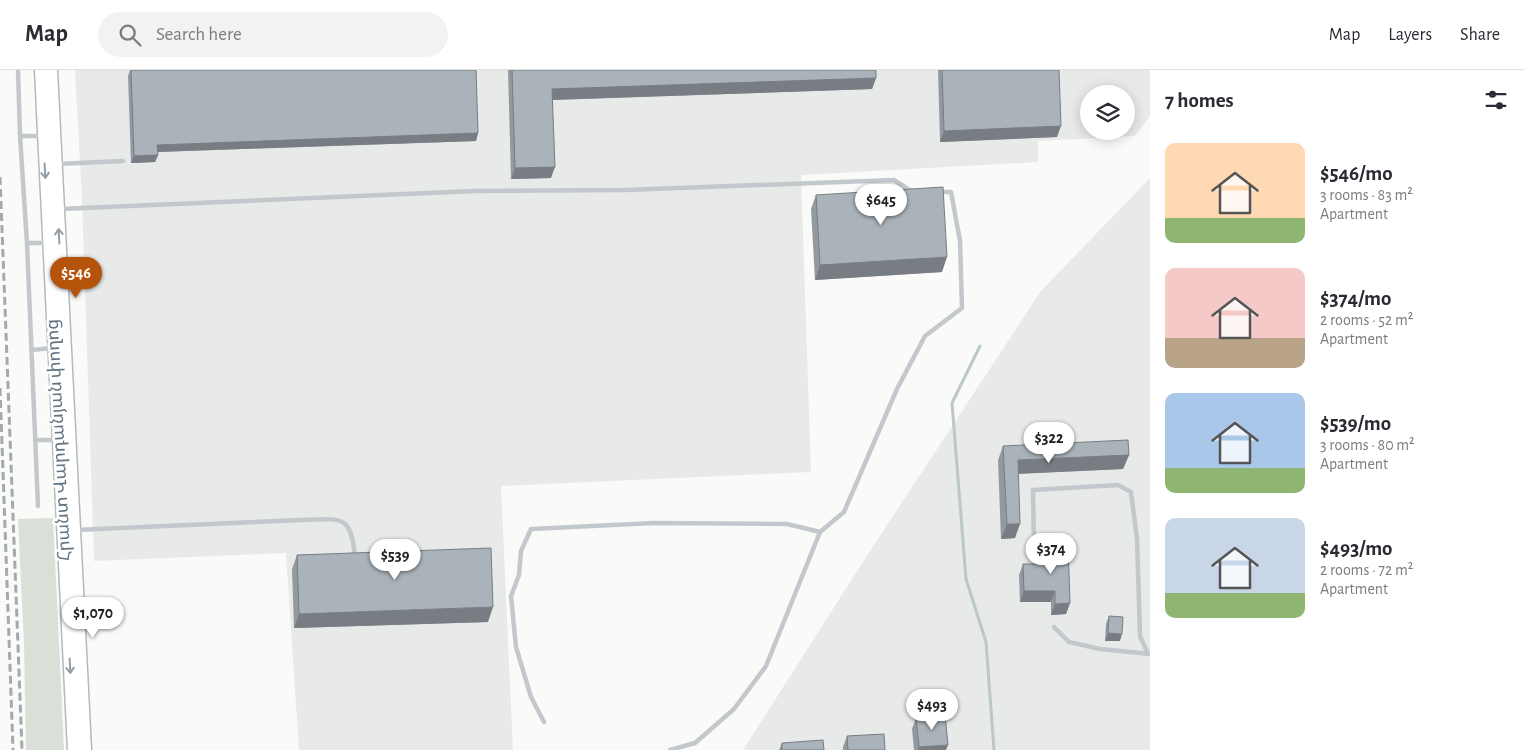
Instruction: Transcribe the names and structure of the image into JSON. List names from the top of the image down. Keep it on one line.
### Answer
{"streets":{"main road":["Հրանտ Վարդանյան փողոց"]},"page":{"header":"Map","search":"Search here","nav":["Map","Layers","Share"],"heading":"7 homes","list":[{"name":"$546/mo","note":"3 rooms · 83 m² · Apartment"},{"name":"$374/mo","note":"2 rooms · 52 m² · Apartment"},{"name":"$539/mo","note":"3 rooms · 80 m² · Apartment"},{"name":"$493/mo","note":"2 rooms · 72 m² · Apartment"}],"price":["$645","$546","$322","$374","$539","$1,070","$493"]}}
